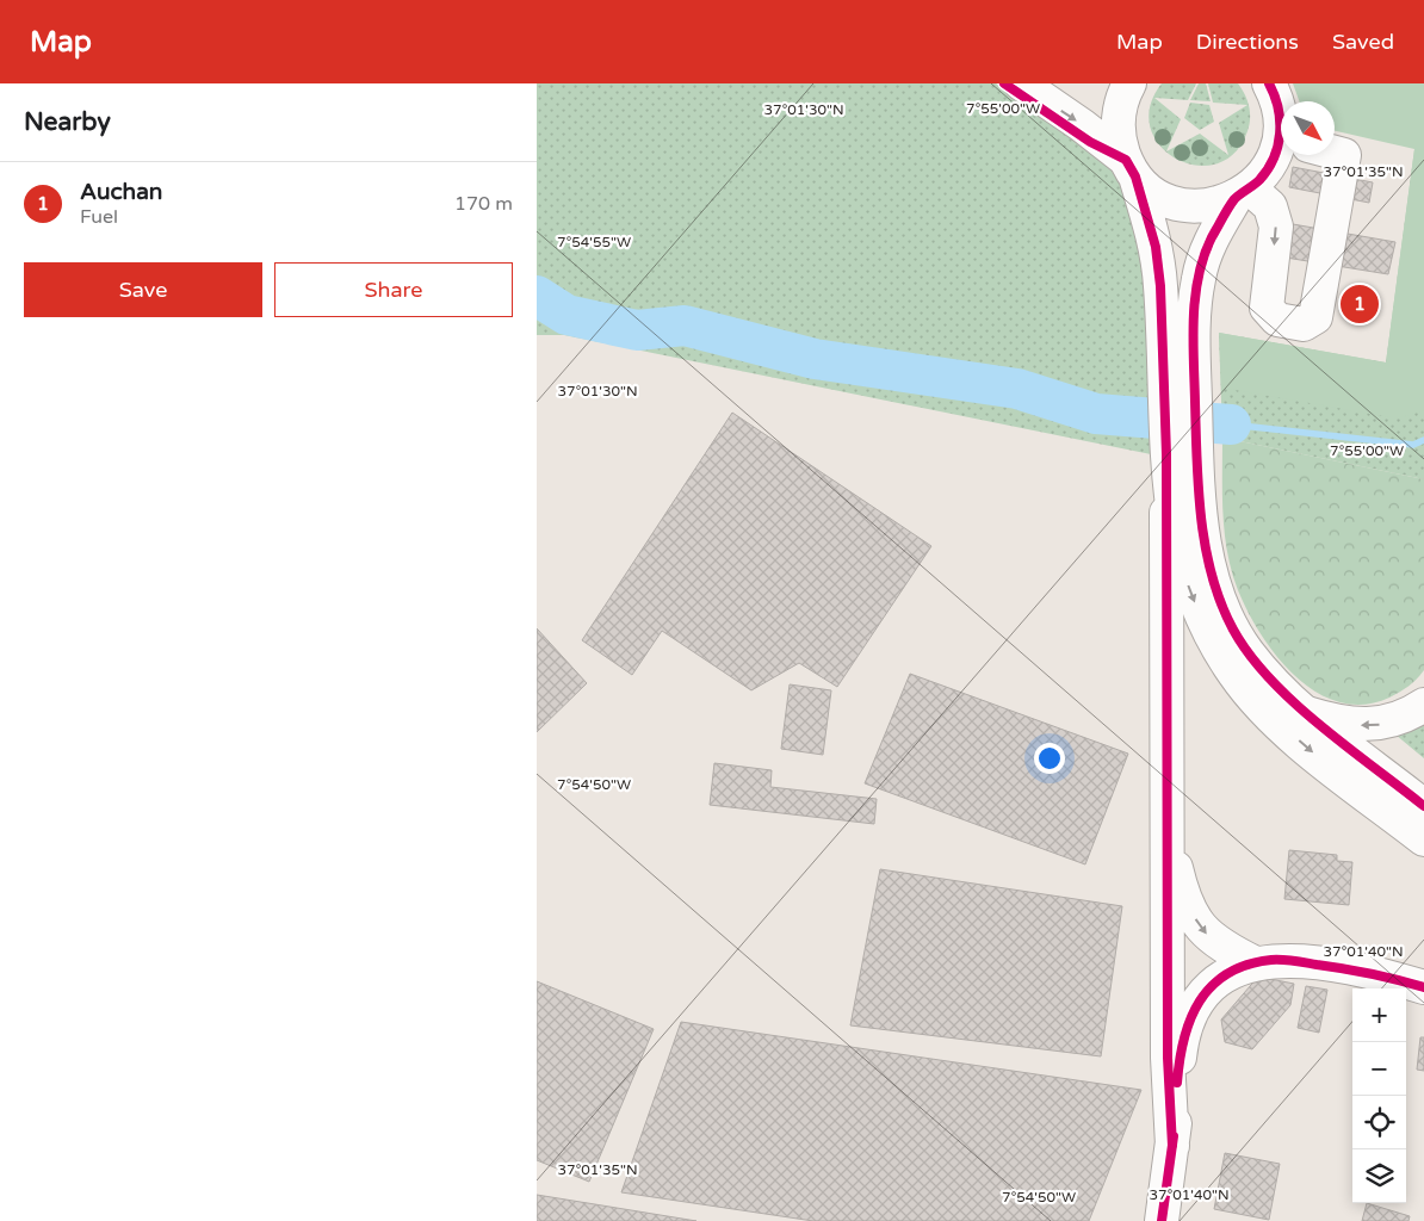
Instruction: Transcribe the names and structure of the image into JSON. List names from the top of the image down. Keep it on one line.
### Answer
{"north":"bottom right","page":{"header":"Map","nav":["Map","Directions","Saved"],"heading":"Nearby","list":[{"mark":"1","name":"Auchan","note":"Fuel","value":"170 m"}],"buttons":["Save","Share"],"pins":"1","map_buttons":["+","−"]},"coordinates":["7°55'00\"W","37°01'30\"N","37°01'35\"N","7°54'55\"W","7°54'50\"W","37°01'40\"N"]}
